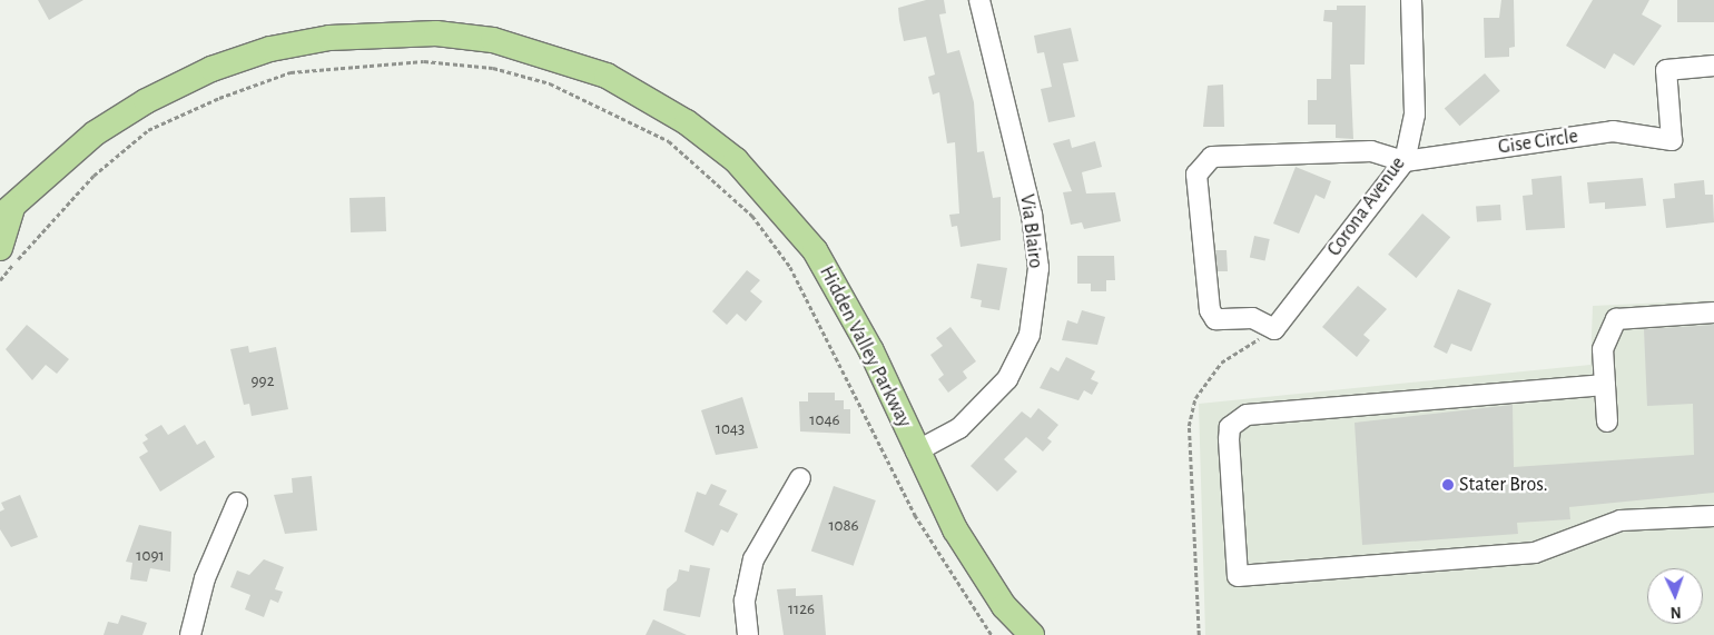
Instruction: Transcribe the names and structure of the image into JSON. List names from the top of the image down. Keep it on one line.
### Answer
{"streets":{"main road":["Hidden Valley Parkway"],"street":["Gise Circle","Corona Avenue","Via Blairo"]},"crossings":[["Gise Circle","Corona Avenue"],["Via Blairo","Hidden Valley Parkway"]],"places":["Stater Bros."],"house_numbers":["992","1046","1043","1086","1091","1126"],"north":"bottom"}
